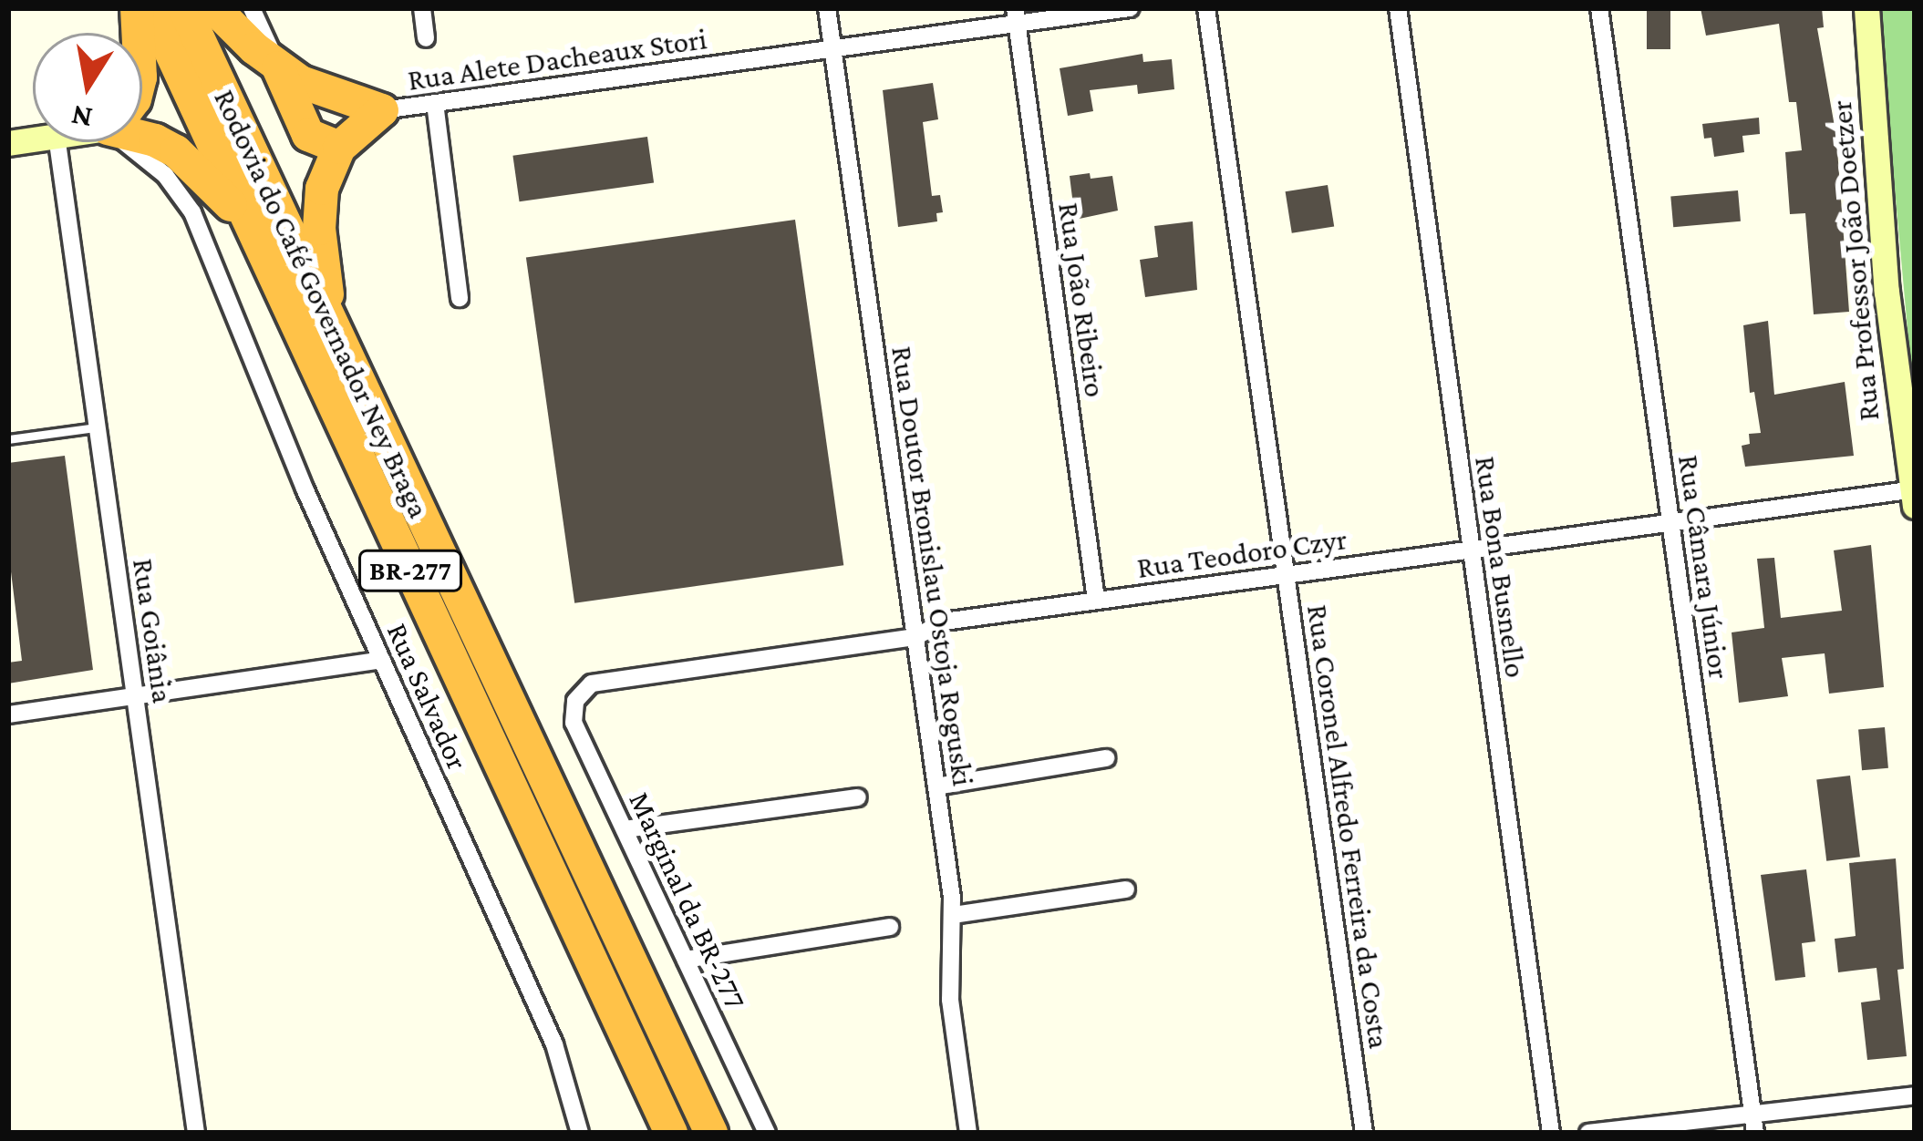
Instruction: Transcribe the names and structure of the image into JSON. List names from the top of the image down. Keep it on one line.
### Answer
{"streets":{"highway":["Rodovia do Café Governador Ney Braga","BR-277"],"main road":["Rua Professor João Doetzer"],"street":["Rua Alete Dacheaux Stori","Rua João Ribeiro","Rua Teodoro Czyr","Rua Doutor Bronislau Ostoja Roguski","Rua Bona Busnello","Rua Câmara Júnior","Rua Goiânia","Rua Salvador","Rua Coronel Alfredo Ferreira da Costa","Marginal da BR-277"]},"crossings":[["Rua Alete Dacheaux Stori","Rua João Ribeiro"],["Rua Alete Dacheaux Stori","Rua Doutor Bronislau Ostoja Roguski"],["Rua Professor João Doetzer","Rua Teodoro Czyr"],["Rua João Ribeiro","Rua Teodoro Czyr"],["Rua Teodoro Czyr","Rua Doutor Bronislau Ostoja Roguski"],["Rua Teodoro Czyr","Rua Bona Busnello"],["Rua Teodoro Czyr","Rua Câmara Júnior"],["Rua Teodoro Czyr","Rua Coronel Alfredo Ferreira da Costa"],["Rua Teodoro Czyr","Marginal da BR-277"]],"north":"bottom"}
